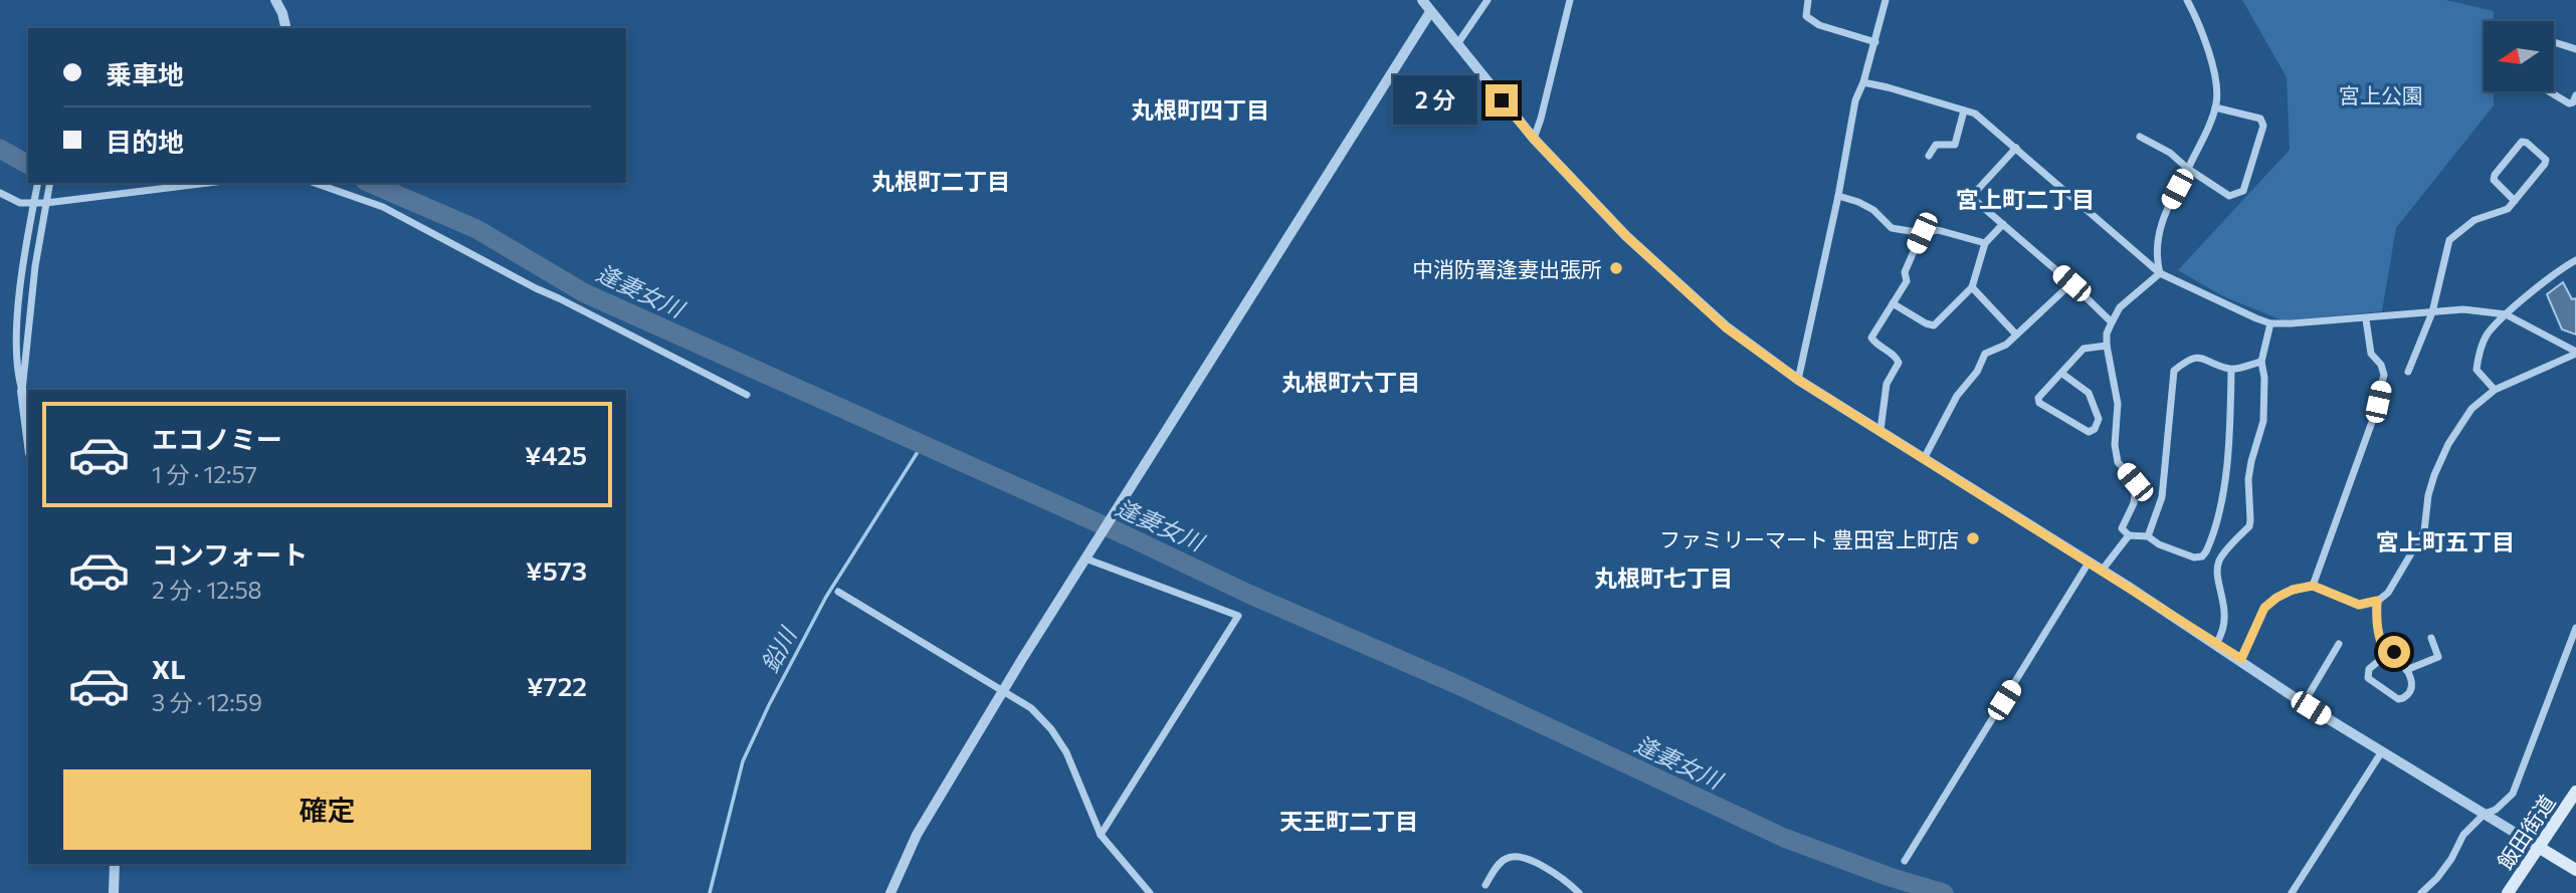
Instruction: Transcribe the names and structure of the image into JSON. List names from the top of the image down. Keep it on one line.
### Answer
{"streets":{"main road":["飯田街道"]},"districts":["丸根町四丁目","丸根町二丁目","宮上町二丁目","丸根町六丁目","宮上町五丁目","丸根町七丁目","天王町二丁目"],"water":["逢妻女川","鉛川"],"parks":["宮上公園"],"places":["中消防署逢妻出張所","ファミリーマート 豊田宮上町店"],"north":"left","page":{"banner":["乗車地","目的地"],"bubble":"2 分","list":[{"name":"エコノミー","note":"1 分 · 12:57","value":"¥425"},{"name":"コンフォート","note":"2 分 · 12:58","value":"¥573"},{"name":"XL","note":"3 分 · 12:59","value":"¥722"}],"buttons":"確定"}}
